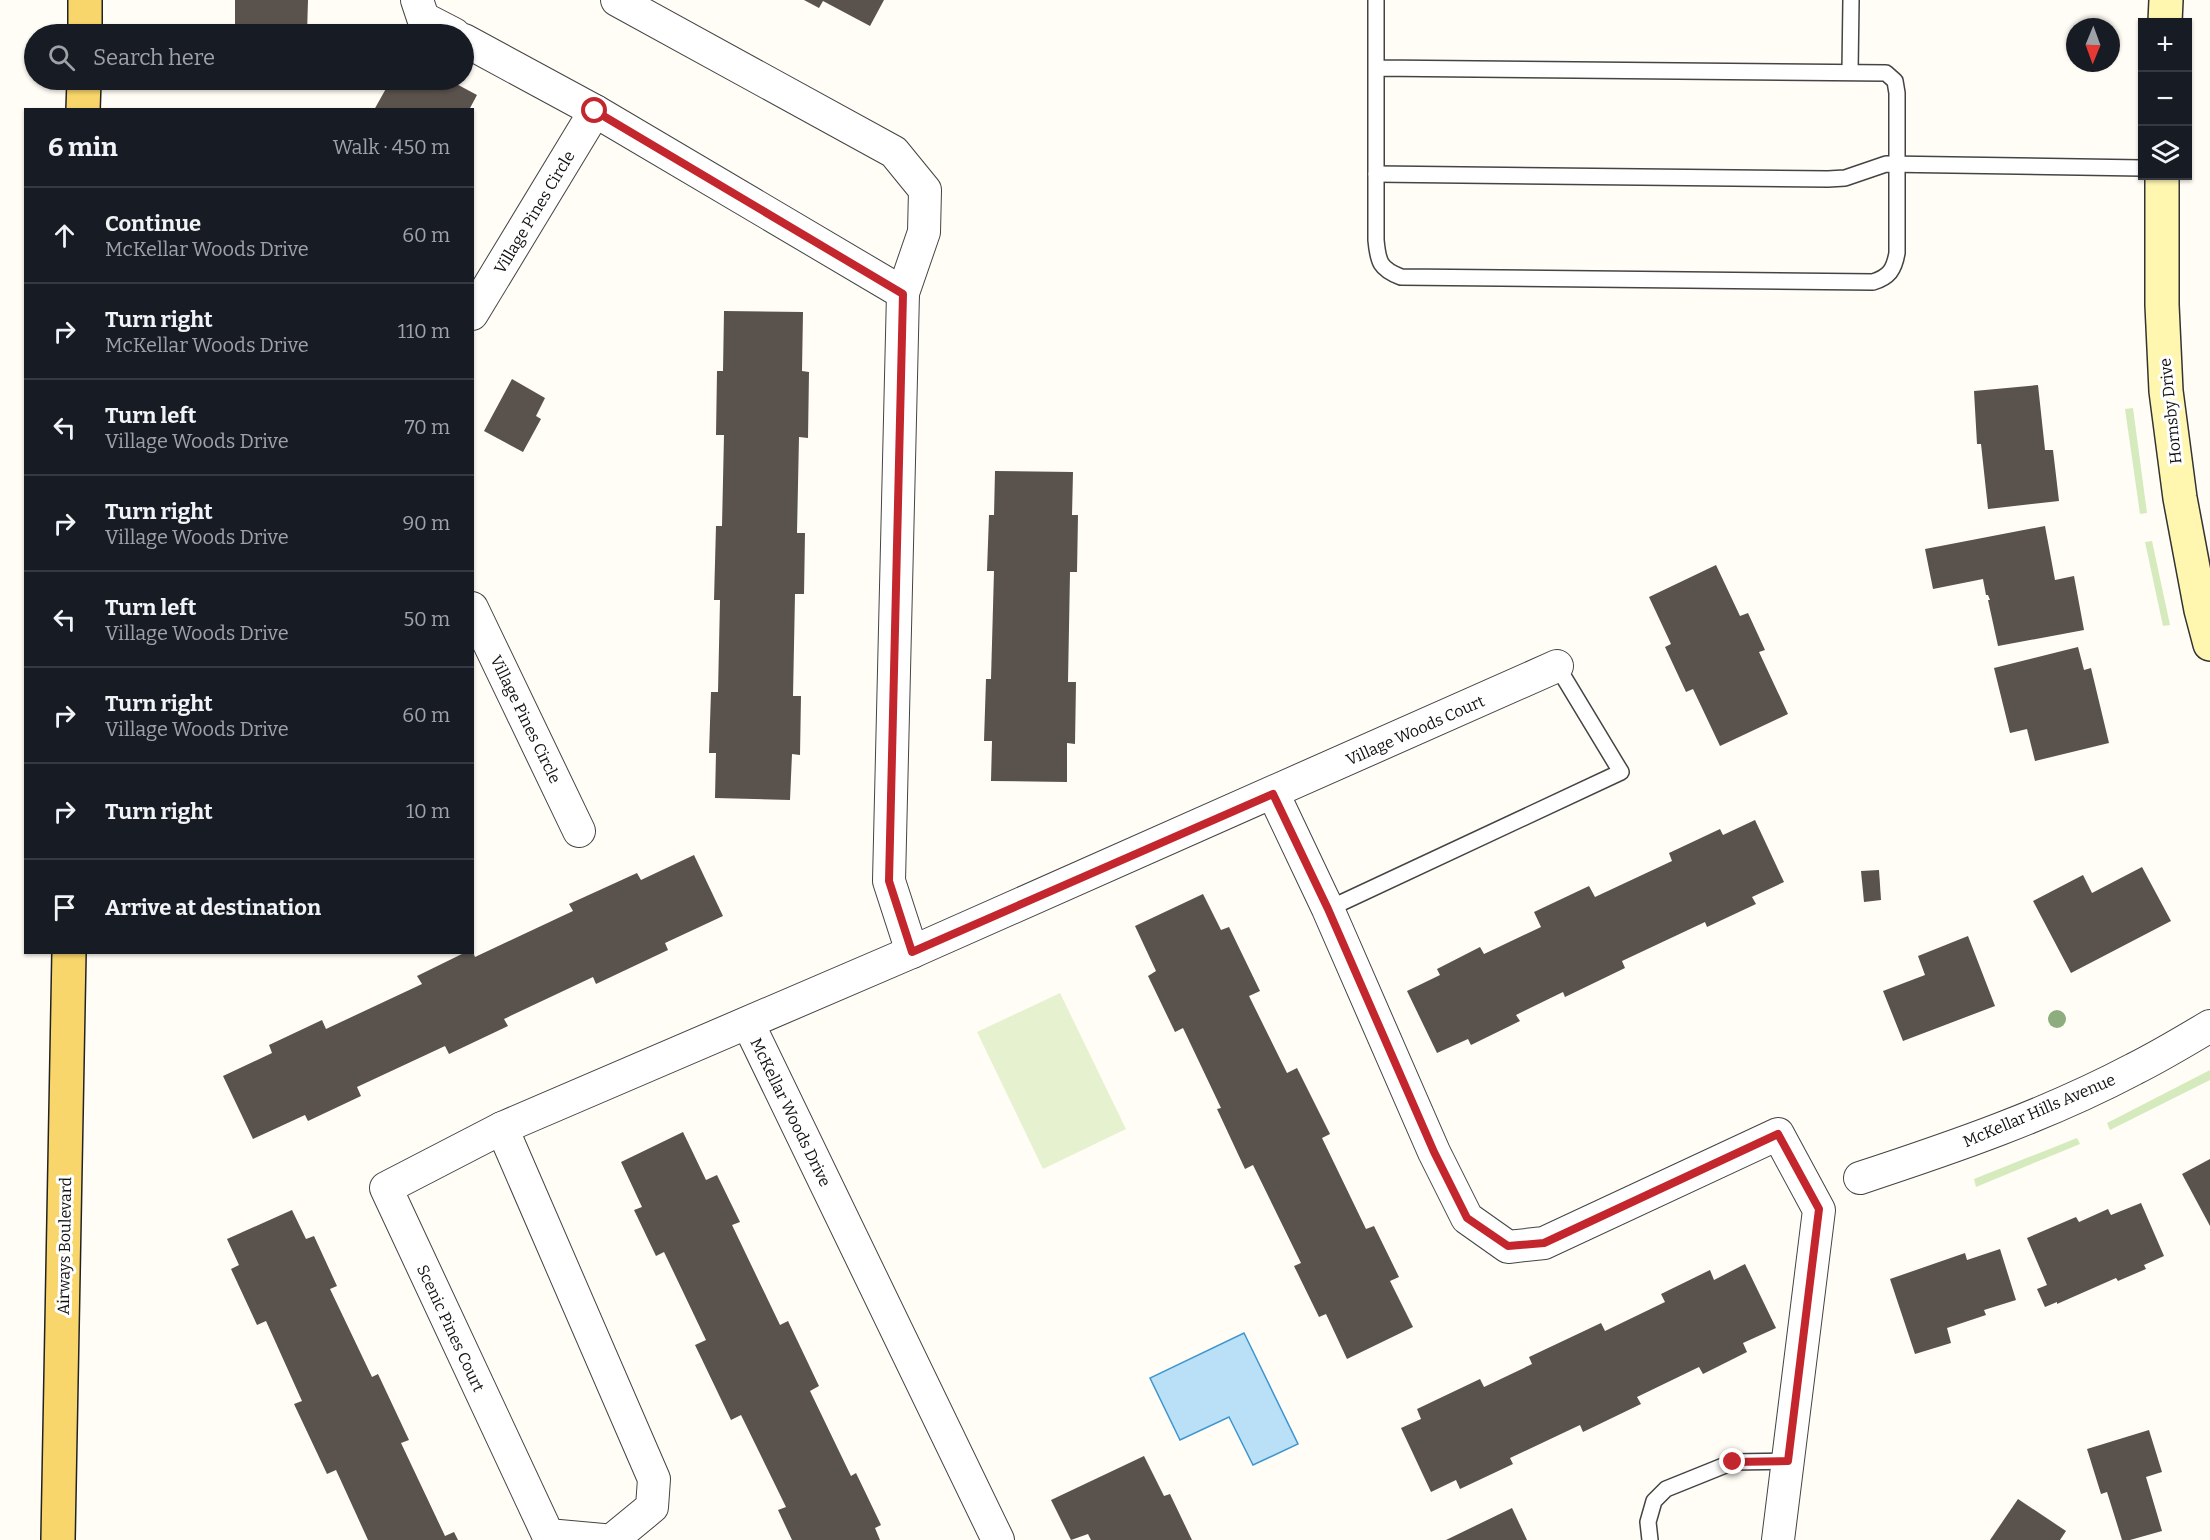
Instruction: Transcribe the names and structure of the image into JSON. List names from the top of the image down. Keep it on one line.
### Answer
{"streets":{"main road":["Airways Boulevard"],"street":["Village Pines Circle","Hornsby Drive","Village Woods Court","McKellar Hills Avenue","McKellar Woods Drive","Scenic Pines Court"]},"crossings":[["Village Woods Court","McKellar Woods Drive"],["McKellar Woods Drive","Scenic Pines Court"]],"north":"bottom","page":{"map_buttons":["+","−"],"search":"Search here","heading":["6 min","Walk · 450 m"],"list":[["Continue","McKellar Woods Drive","60 m"],["Turn right","McKellar Woods Drive","110 m"],["Turn left","Village Woods Drive","70 m"],["Turn right","Village Woods Drive","90 m"],["Turn left","Village Woods Drive","50 m"],["Turn right","Village Woods Drive","60 m"],["Turn right","10 m"],"Arrive at destination"]}}
